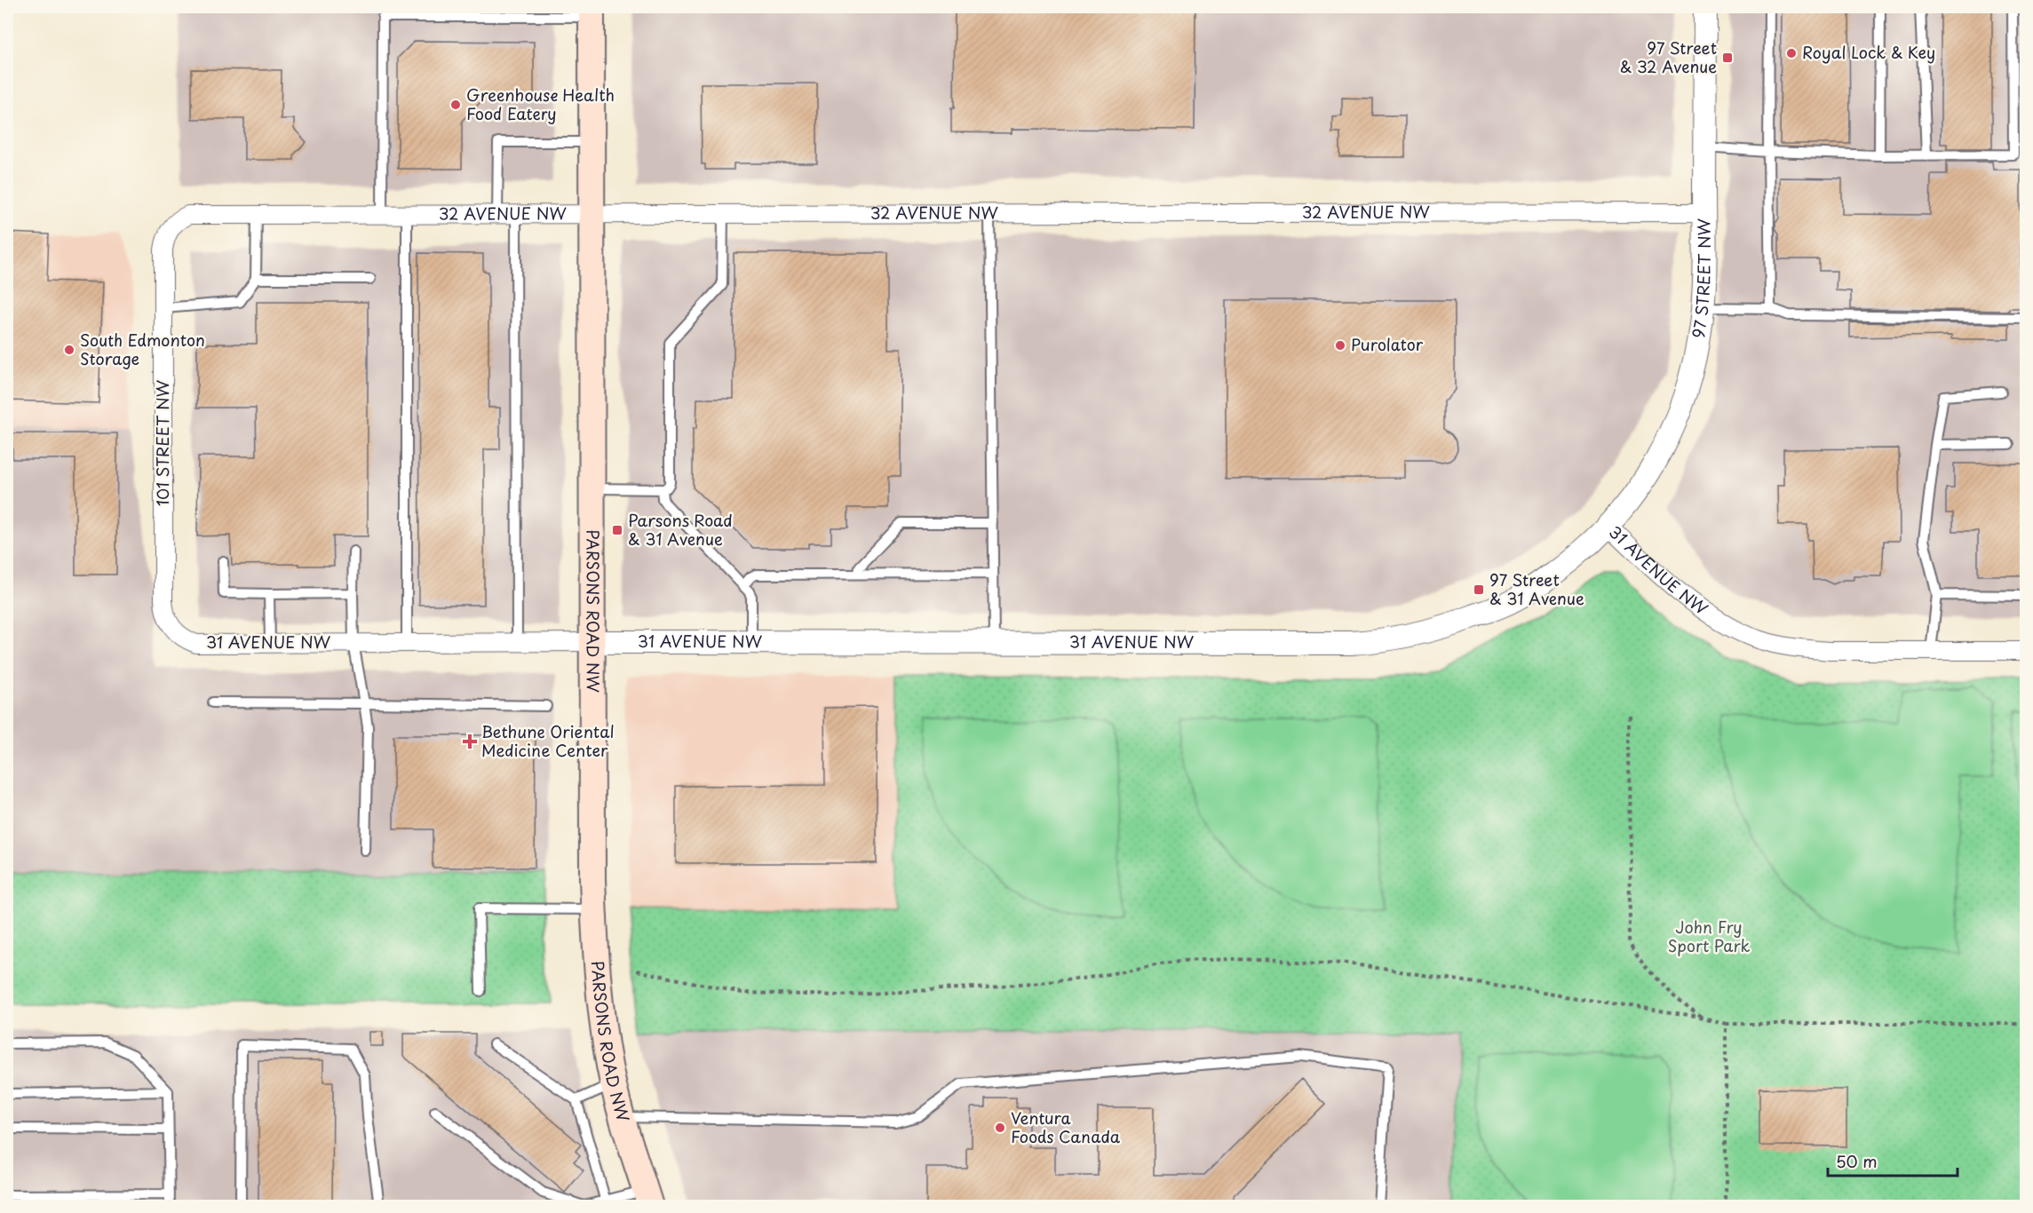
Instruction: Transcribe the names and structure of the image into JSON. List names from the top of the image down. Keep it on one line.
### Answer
{"streets":{"main road":["PARSONS ROAD NW"],"street":["32 AVENUE NW","97 STREET NW","101 STREET NW","31 AVENUE NW"]},"crossings":[["32 AVENUE NW","97 STREET NW"],["32 AVENUE NW","101 STREET NW"],["32 AVENUE NW","PARSONS ROAD NW"],["97 STREET NW","31 AVENUE NW"],["101 STREET NW","31 AVENUE NW"],["31 AVENUE NW","PARSONS ROAD NW"]],"parks":["John Fry Sport Park"],"places":{"other":["Royal Lock & Key","Greenhouse Health Food Eatery","Purolator","South Edmonton Storage","Ventura Foods Canada"],"transit":["97 Street & 32 Avenue","Parsons Road & 31 Avenue","97 Street & 31 Avenue"],"health":["Bethune Oriental Medicine Center"]},"scale_bar":"50 m"}
